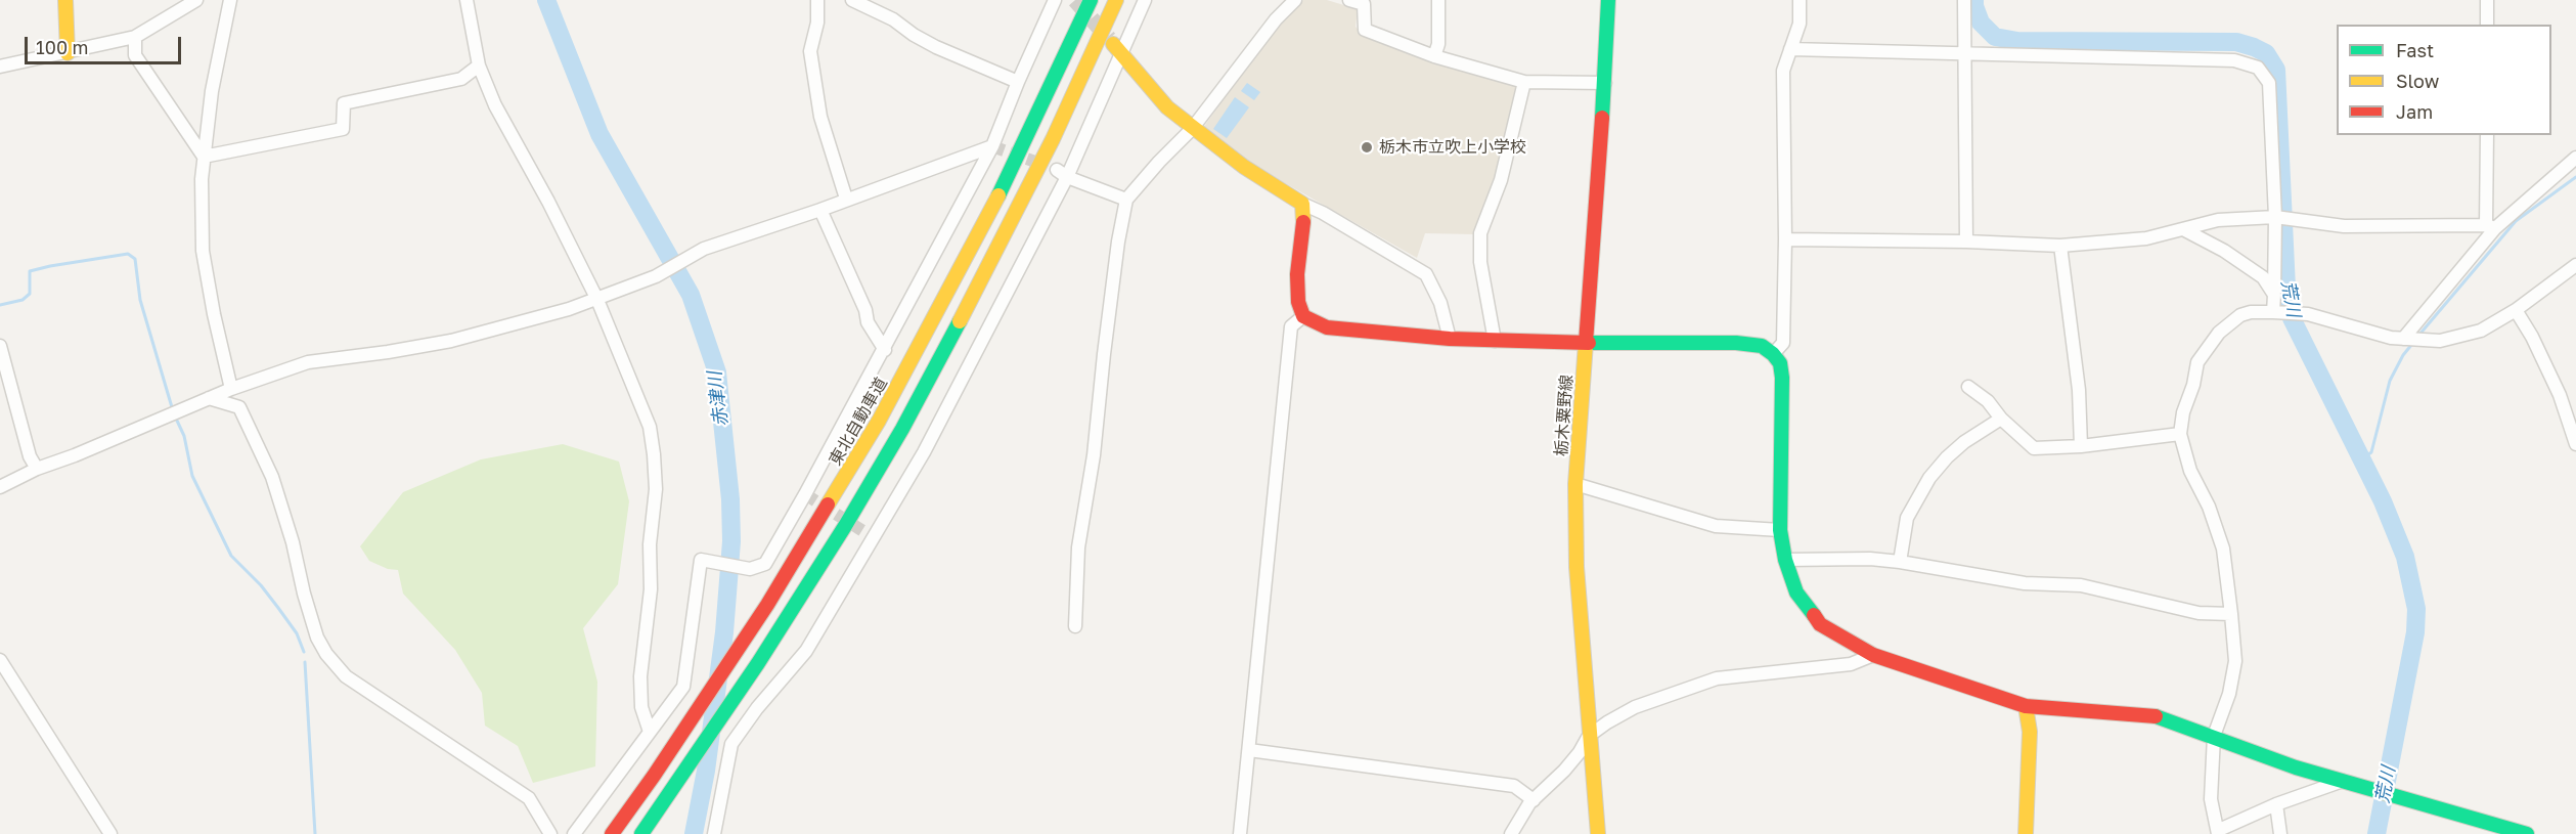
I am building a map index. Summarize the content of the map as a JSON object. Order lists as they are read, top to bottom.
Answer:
{
  "streets": {
    "main road": ["栃木粟野線", "東北自動車道"]
  },
  "water": ["荒川", "赤津川"],
  "places": ["栃木市立吹上小学校"],
  "legend": ["Fast", "Slow", "Jam"],
  "scale_bar": "100 m"
}
